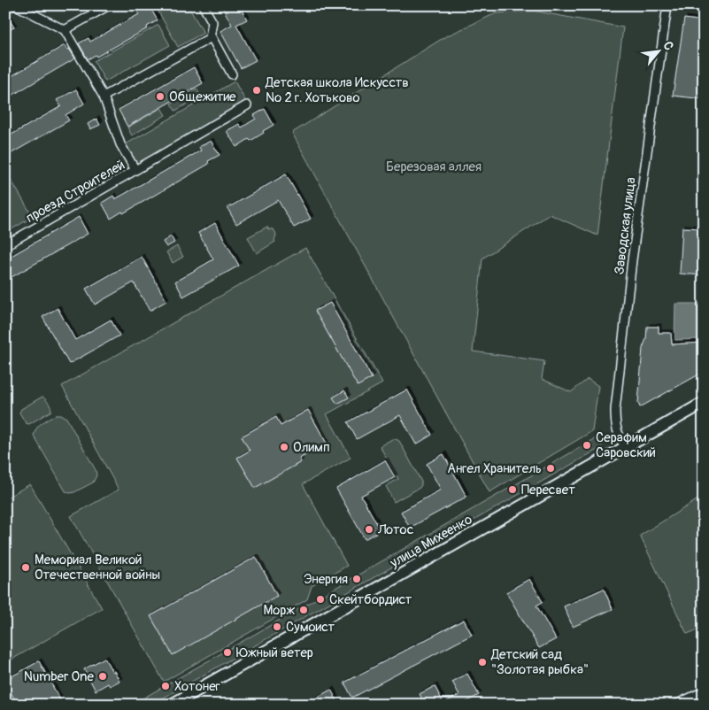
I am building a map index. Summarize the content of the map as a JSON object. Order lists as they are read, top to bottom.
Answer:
{
  "streets": {
    "street": ["проезд Строителей", "Заводская улица", "улица Михеенко"]
  },
  "crossings": [
    ["Заводская улица", "улица Михеенко"]
  ],
  "parks": ["Березовая аллея"],
  "places": [
    "Детская школа Искусств № 2 г. Хотьково",
    "Общежитие",
    "Серафим Саровский",
    "Олимп",
    "Ангел Хранитель",
    "Пересвет",
    "Лотос",
    "Мемориал Великой Отечественной войны",
    "Энергия",
    "Скейтбордист",
    "Морж",
    "Сумоист",
    "Южный ветер",
    "Детский сад \"Золотая рыбка\"",
    "Number One",
    "Хотонег"
  ],
  "north": "top right"
}
